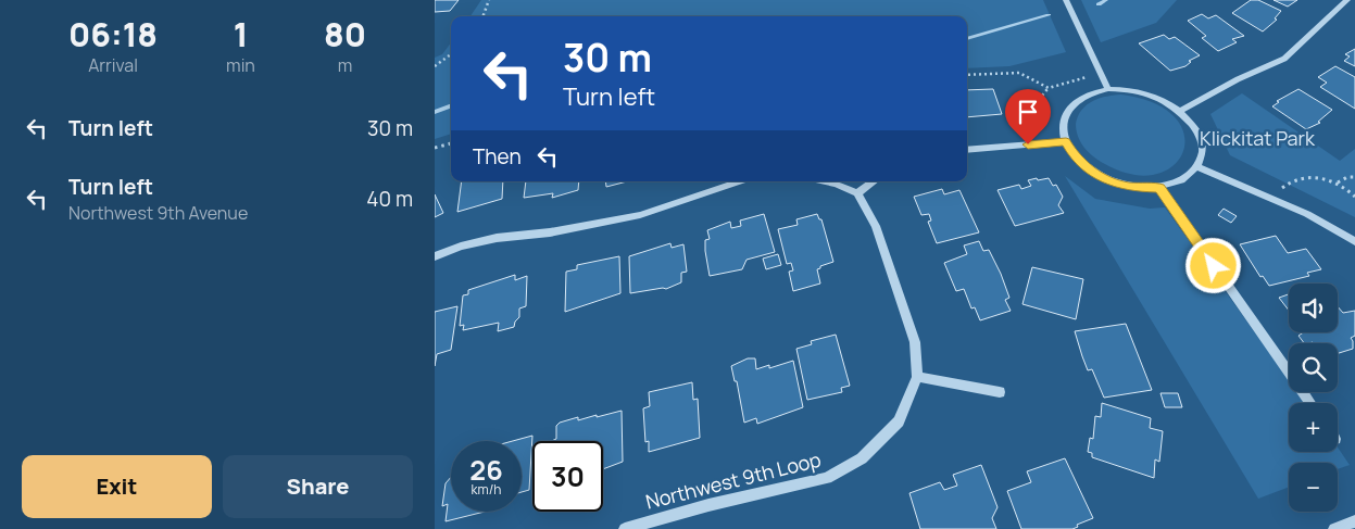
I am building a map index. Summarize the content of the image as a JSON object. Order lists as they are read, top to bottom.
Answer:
{
  "streets": {
    "street": ["Northwest 9th Loop"]
  },
  "parks": ["Klickitat Park"],
  "page": {
    "eta": [
      "06:18",
      "Arrival",
      "1",
      "min",
      "80",
      "m"
    ],
    "turn": ["30 m", "Turn left"],
    "list": [
      {
        "name": "Turn left",
        "value": "30 m"
      },
      {
        "name": "Turn left",
        "note": "Northwest 9th Avenue",
        "value": "40 m"
      }
    ],
    "then": "Then",
    "map_buttons": ["+", "−"],
    "speed": "26 km/h",
    "limit": "30",
    "buttons": ["Exit", "Share"]
  }
}
